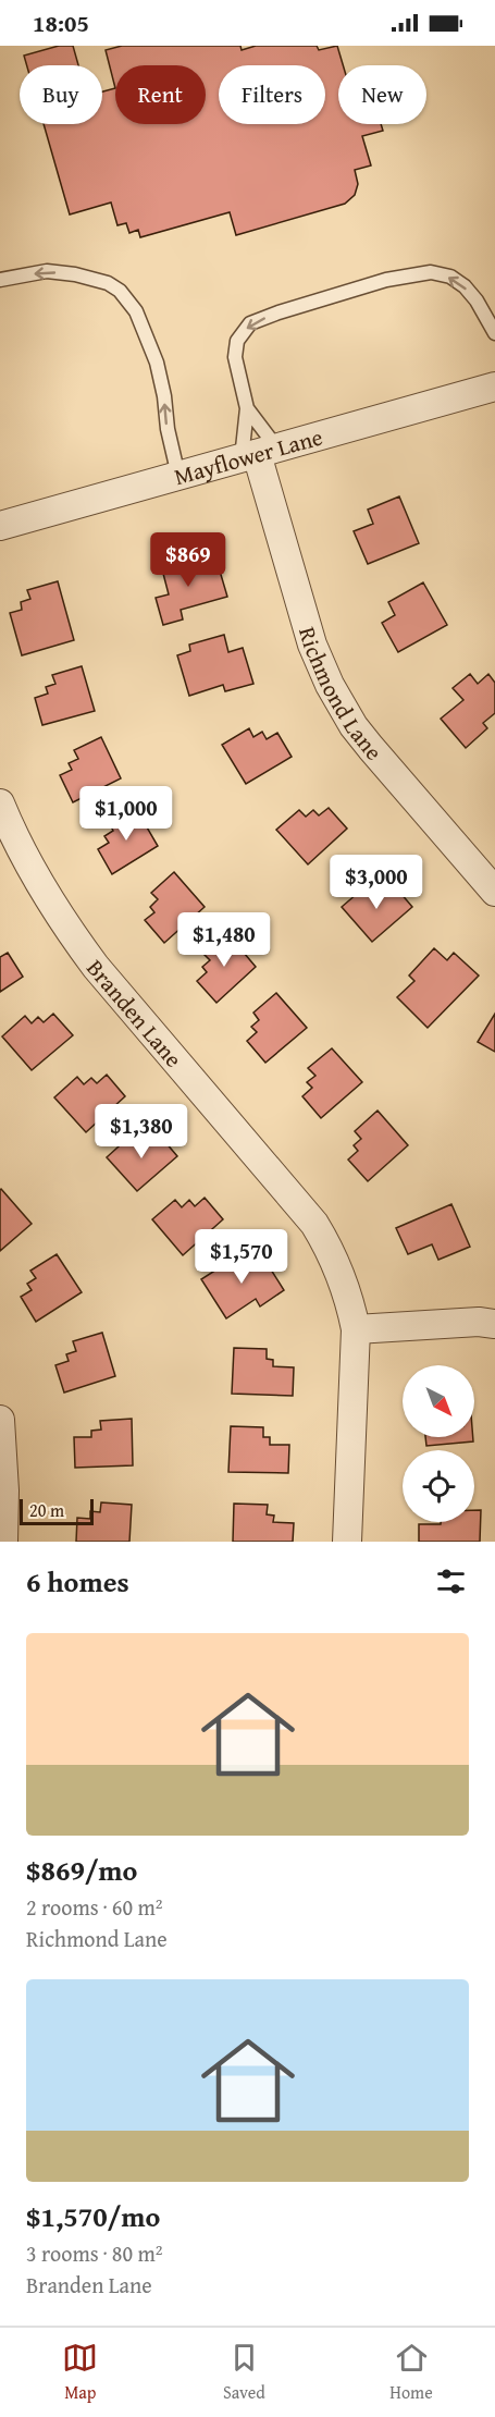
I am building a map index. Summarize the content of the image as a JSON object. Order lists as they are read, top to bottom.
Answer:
{
  "streets": {
    "street": ["Mayflower Lane", "Richmond Lane", "Branden Lane"]
  },
  "crossings": [
    ["Mayflower Lane", "Richmond Lane"]
  ],
  "scale_bar": "20 m",
  "north": "bottom right",
  "page": {
    "status": "18:05",
    "chip": [
      "Buy",
      "Rent",
      "Filters",
      "New"
    ],
    "price": [
      "$869",
      "$1,000",
      "$3,000",
      "$1,480",
      "$1,380",
      "$1,570"
    ],
    "scale": "20 m",
    "heading": "6 homes",
    "list": [
      {
        "name": "$869/mo",
        "note": "2 rooms · 60 m² · Richmond Lane"
      },
      {
        "name": "$1,570/mo",
        "note": "3 rooms · 80 m² · Branden Lane"
      }
    ],
    "tabs": ["Map", "Saved", "Home"]
  }
}
